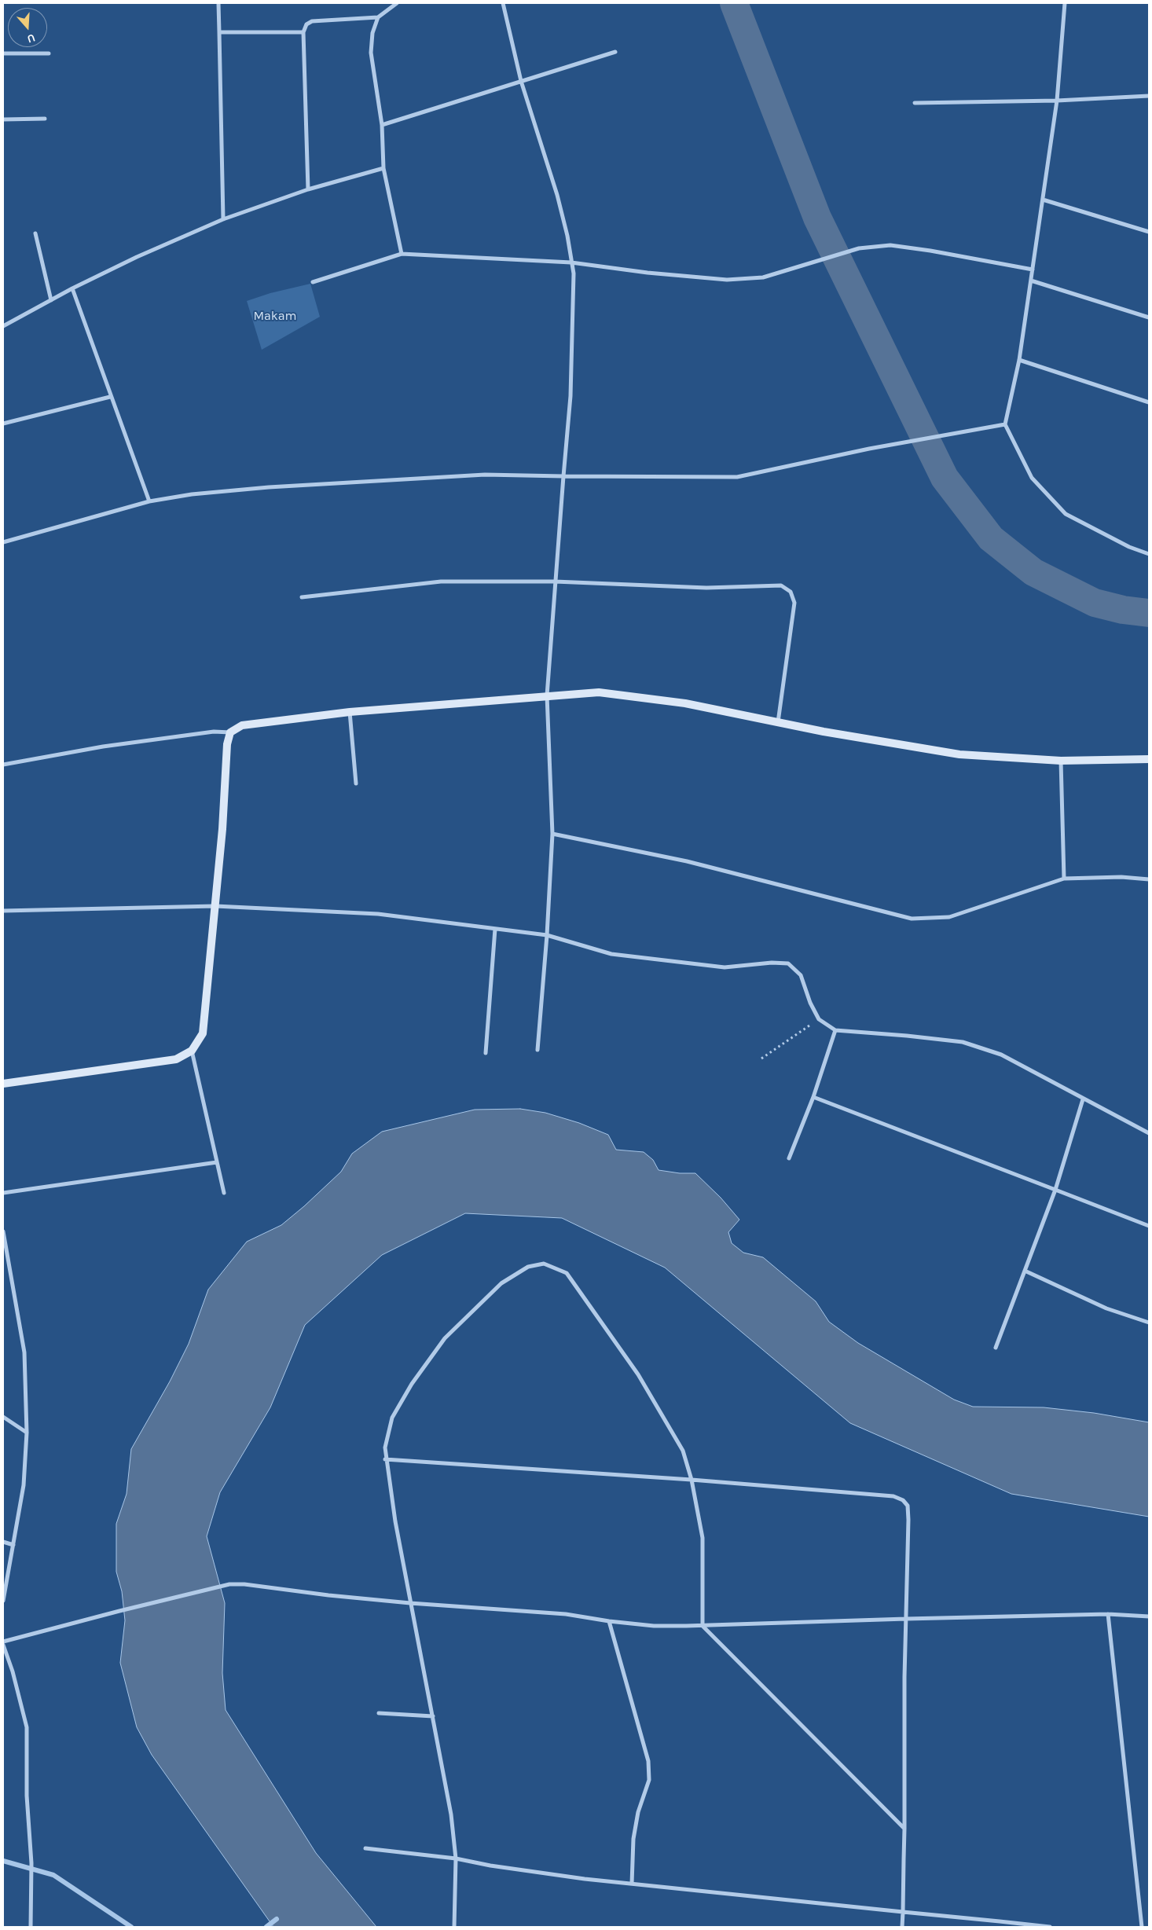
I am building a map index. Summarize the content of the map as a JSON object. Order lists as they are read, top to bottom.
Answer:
{
  "parks": ["Makam"],
  "north": "bottom"
}
